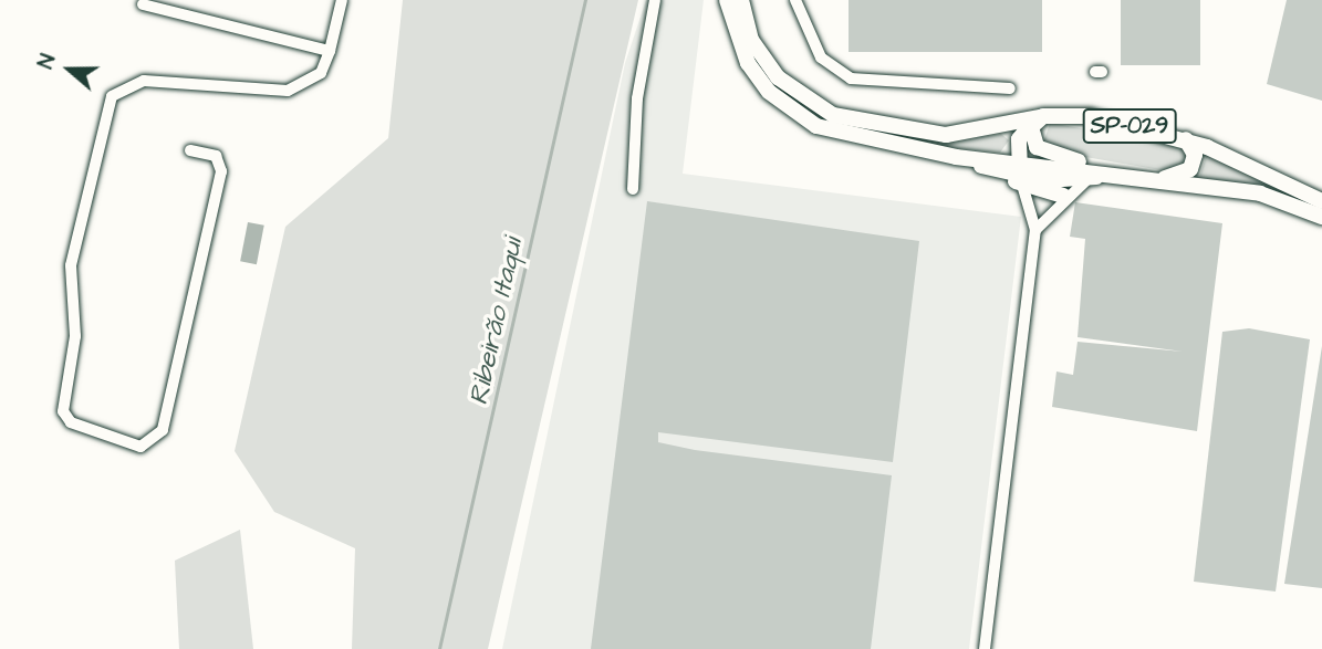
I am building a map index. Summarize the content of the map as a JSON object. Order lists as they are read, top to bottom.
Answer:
{
  "streets": {
    "highway": ["SP-029"]
  },
  "water": ["Ribeirão Itaqui"],
  "north": "left"
}
